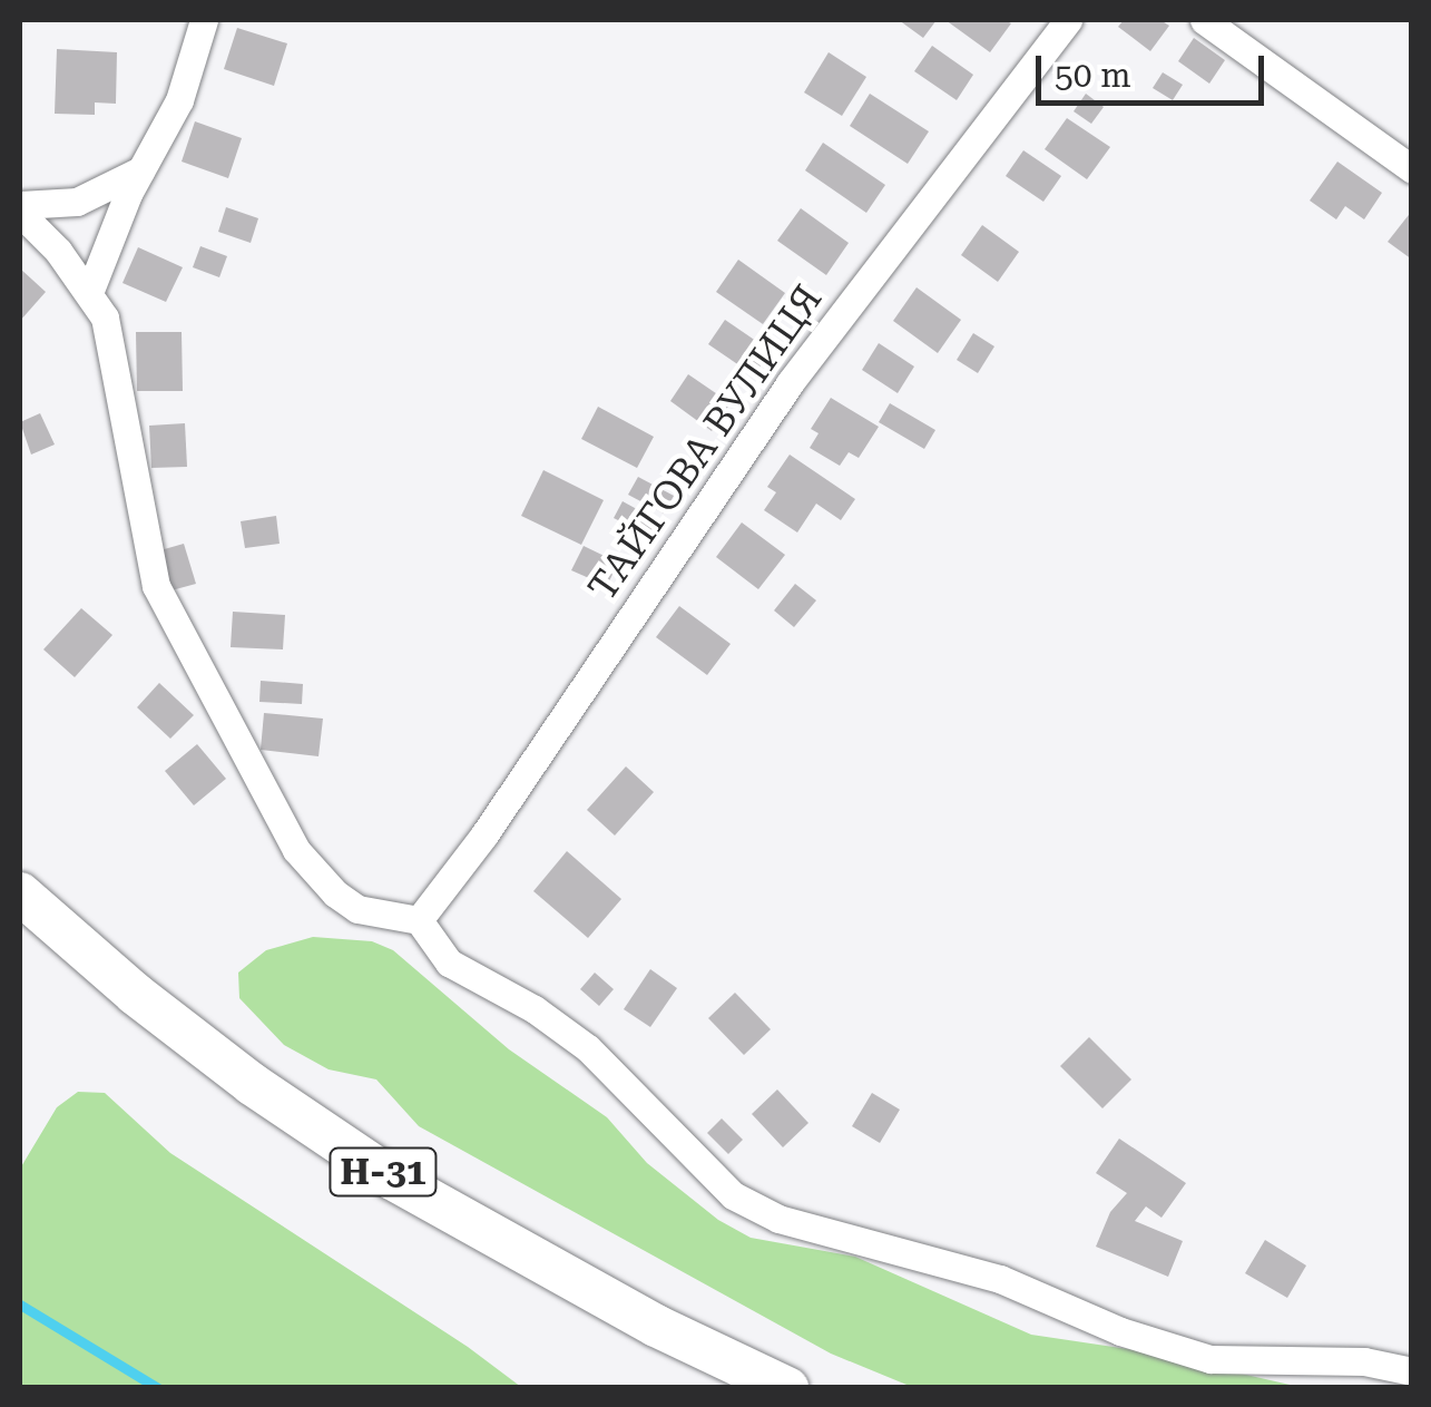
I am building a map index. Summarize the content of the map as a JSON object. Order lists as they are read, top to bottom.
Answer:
{
  "streets": {
    "main road": ["Н-31"],
    "street": ["ТАЙГОВА ВУЛИЦЯ"]
  },
  "scale_bar": "50 m"
}
